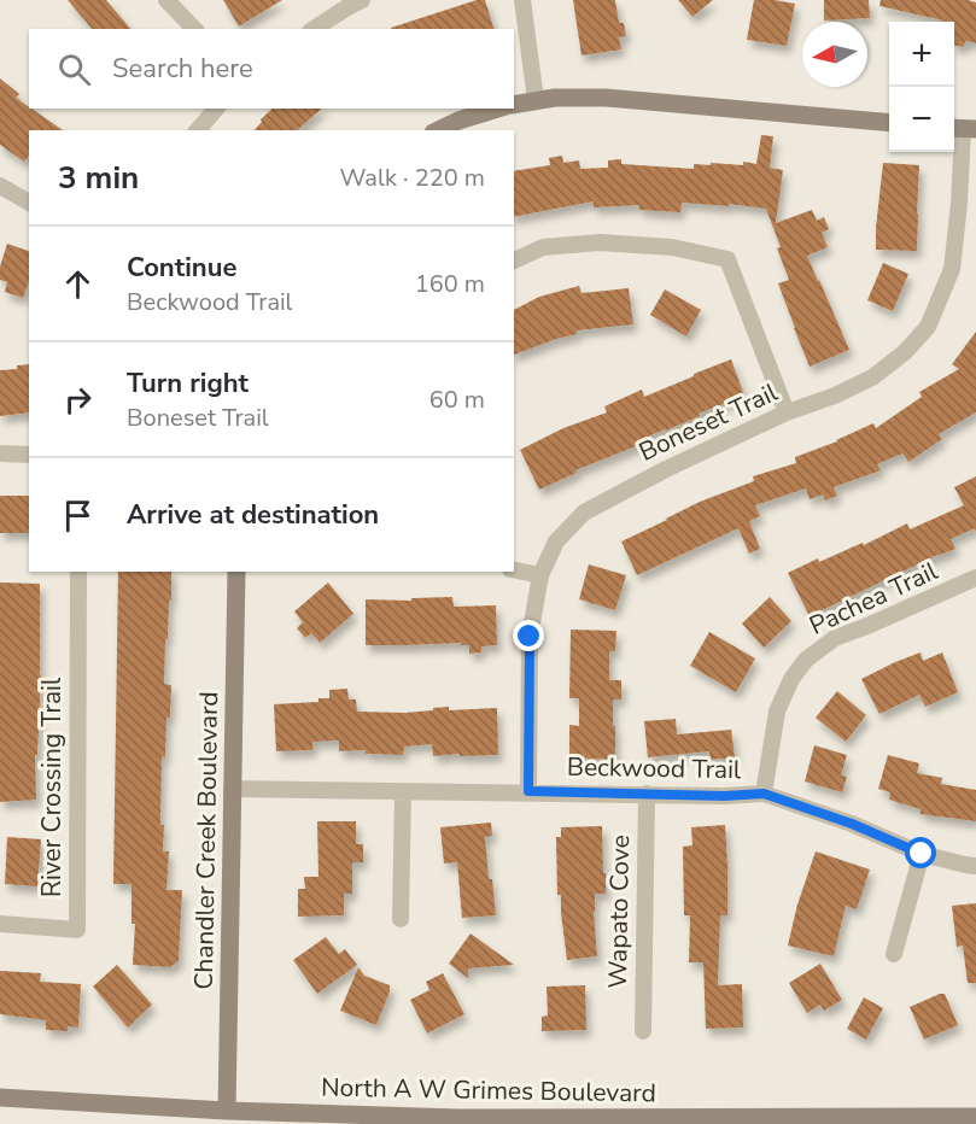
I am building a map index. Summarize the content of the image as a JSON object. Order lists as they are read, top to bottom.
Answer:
{
  "streets": {
    "street": [
      "Boneset Trail",
      "Pachea Trail",
      "Beckwood Trail",
      "River Crossing Trail",
      "Chandler Creek Boulevard",
      "Wapato Cove",
      "North A W Grimes Boulevard"
    ]
  },
  "crossings": [
    ["Boneset Trail", "Beckwood Trail"],
    ["Pachea Trail", "Beckwood Trail"],
    ["Beckwood Trail", "Chandler Creek Boulevard"],
    ["Beckwood Trail", "Wapato Cove"],
    ["Chandler Creek Boulevard", "North A W Grimes Boulevard"]
  ],
  "north": "left",
  "page": {
    "map_buttons": ["+", "−"],
    "search": "Search here",
    "heading": ["3 min", "Walk · 220 m"],
    "list": [
      ["Continue", "Beckwood Trail", "160 m"],
      ["Turn right", "Boneset Trail", "60 m"],
      "Arrive at destination"
    ]
  }
}
